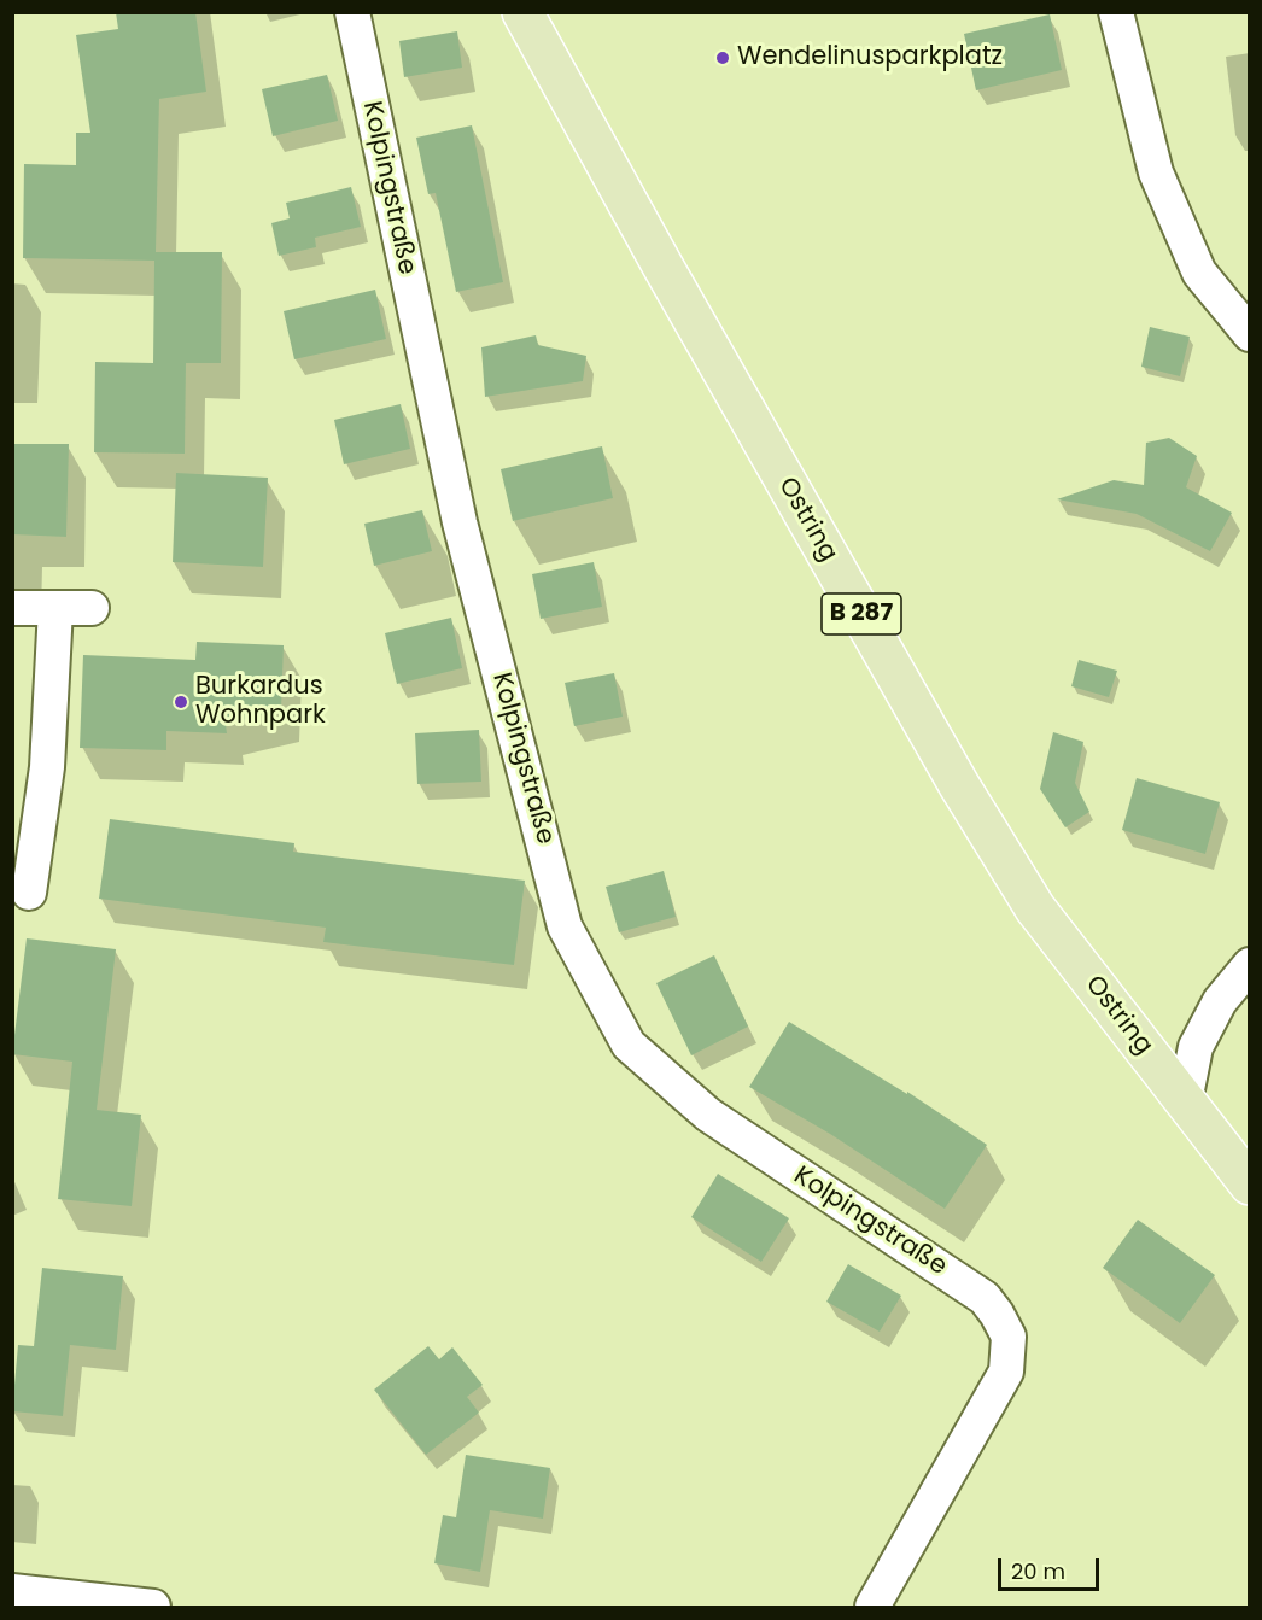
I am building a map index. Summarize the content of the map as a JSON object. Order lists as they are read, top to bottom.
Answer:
{
  "streets": {
    "main road": ["Ostring", "B 287"],
    "street": ["Kolpingstraße"]
  },
  "places": ["Wendelinusparkplatz", "Burkardus Wohnpark"],
  "scale_bar": "20 m"
}
